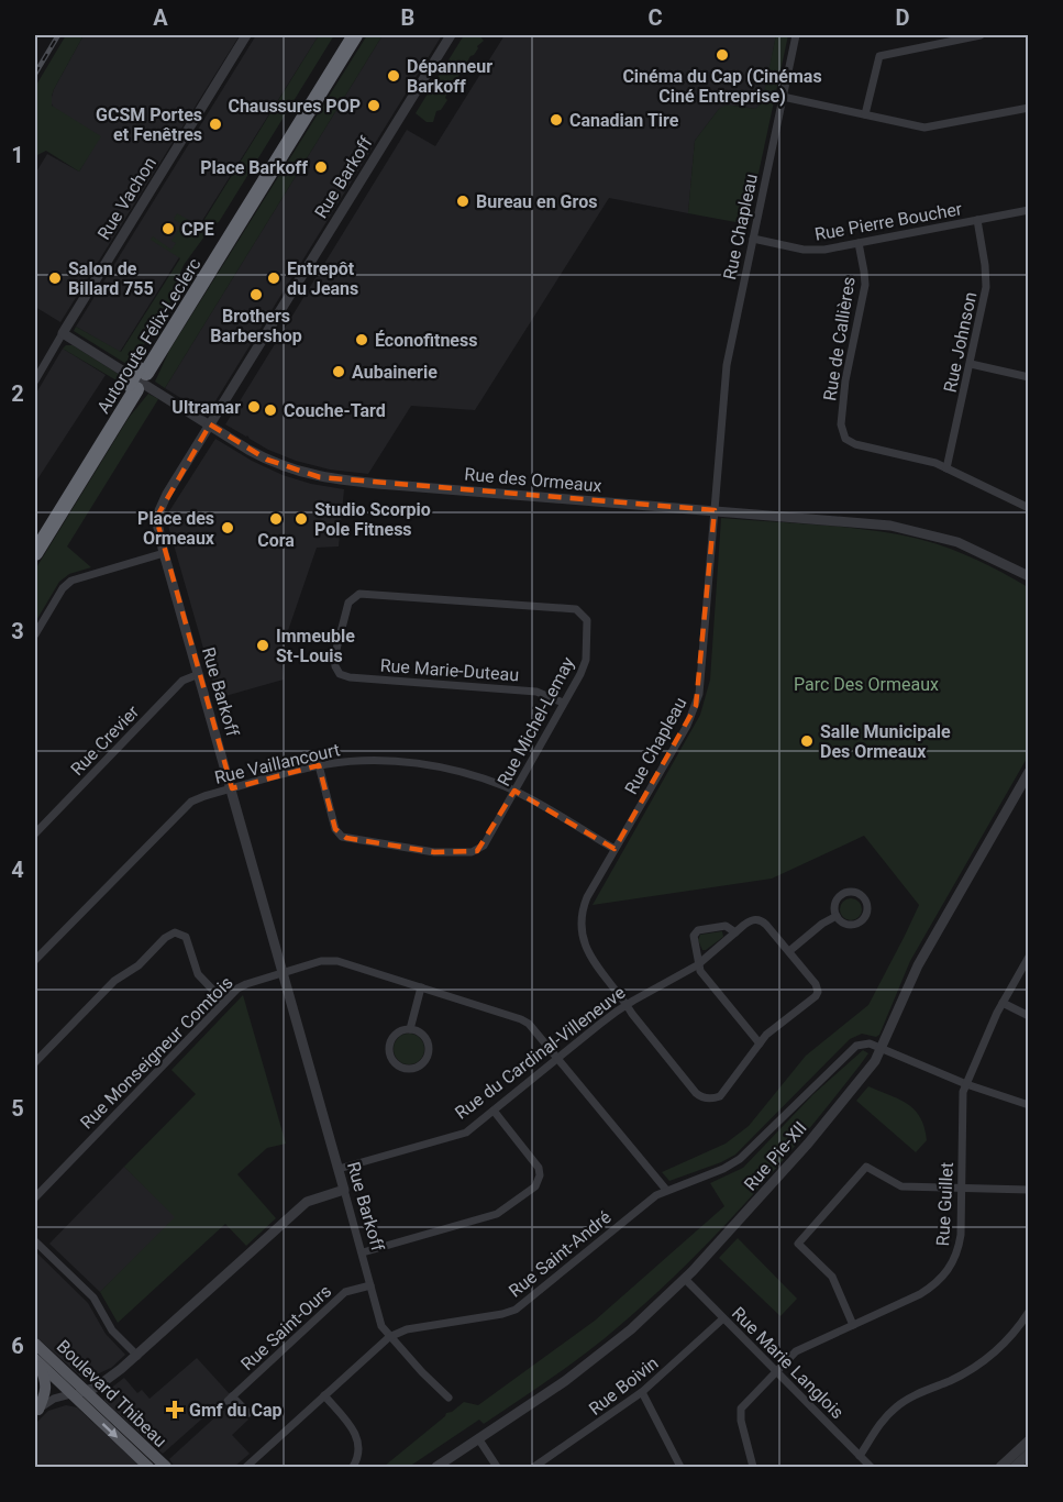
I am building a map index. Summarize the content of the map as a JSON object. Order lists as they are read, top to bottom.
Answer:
{
  "streets": {
    "highway": ["Autoroute Félix-Leclerc"],
    "main road": ["Boulevard Thibeau"],
    "street": [
      "Rue Barkoff",
      "Rue Vachon",
      "Rue Pierre Boucher",
      "Rue Chapleau",
      "Rue de Callières",
      "Rue Johnson",
      "Rue des Ormeaux",
      "Rue Marie-Duteau",
      "Rue Michel-Lemay",
      "Rue Crevier",
      "Rue Vaillancourt",
      "Rue Monseigneur Comtois",
      "Rue du Cardinal-Villeneuve",
      "Rue Pie-XII",
      "Rue Guillet",
      "Rue Saint-André",
      "Rue Saint-Ours",
      "Rue Marie Langlois",
      "Rue Boivin"
    ]
  },
  "crossings": [
    ["Rue Barkoff", "Rue des Ormeaux"],
    ["Rue Barkoff", "Rue Crevier"],
    ["Rue Barkoff", "Rue Vaillancourt"],
    ["Rue Barkoff", "Rue Monseigneur Comtois"],
    ["Rue Barkoff", "Rue du Cardinal-Villeneuve"],
    ["Rue Barkoff", "Rue Saint-André"],
    ["Rue Barkoff", "Rue Saint-Ours"],
    ["Rue Vachon", "Rue des Ormeaux"],
    ["Rue Pierre Boucher", "Rue Chapleau"],
    ["Rue Pierre Boucher", "Rue de Callières"],
    ["Rue Pierre Boucher", "Rue Johnson"],
    ["Rue Chapleau", "Rue des Ormeaux"],
    ["Rue Chapleau", "Rue Vaillancourt"],
    ["Rue Chapleau", "Rue du Cardinal-Villeneuve"],
    ["Rue de Callières", "Rue Johnson"],
    ["Rue Marie-Duteau", "Rue Michel-Lemay"],
    ["Rue Michel-Lemay", "Rue Vaillancourt"],
    ["Rue Monseigneur Comtois", "Rue du Cardinal-Villeneuve"],
    ["Rue Monseigneur Comtois", "Rue Saint-André"],
    ["Rue Pie-XII", "Rue Saint-André"],
    ["Rue Pie-XII", "Rue Marie Langlois"],
    ["Rue Guillet", "Rue Marie Langlois"],
    ["Rue Marie Langlois", "Rue Boivin"]
  ],
  "parks": ["Parc Des Ormeaux"],
  "places": {
    "other": [
      "Cinéma du Cap (Cinémas Ciné Entreprise)",
      "Dépanneur Barkoff",
      "Chaussures POP",
      "Canadian Tire",
      "GCSM Portes et Fenêtres",
      "Place Barkoff",
      "Bureau en Gros",
      "CPE",
      "Salon de Billard 755",
      "Entrepôt du Jeans",
      "Brothers Barbershop",
      "Éconofitness",
      "Aubainerie",
      "Ultramar",
      "Couche-Tard",
      "Cora",
      "Studio Scorpio Pole Fitness",
      "Place des Ormeaux",
      "Immeuble St-Louis",
      "Salle Municipale Des Ormeaux"
    ],
    "health": ["Gmf du Cap"]
  },
  "grid": {
    "columns": [
      "A",
      "B",
      "C",
      "D"
    ],
    "rows": [
      "1",
      "2",
      "3",
      "4",
      "5",
      "6"
    ]
  }
}
